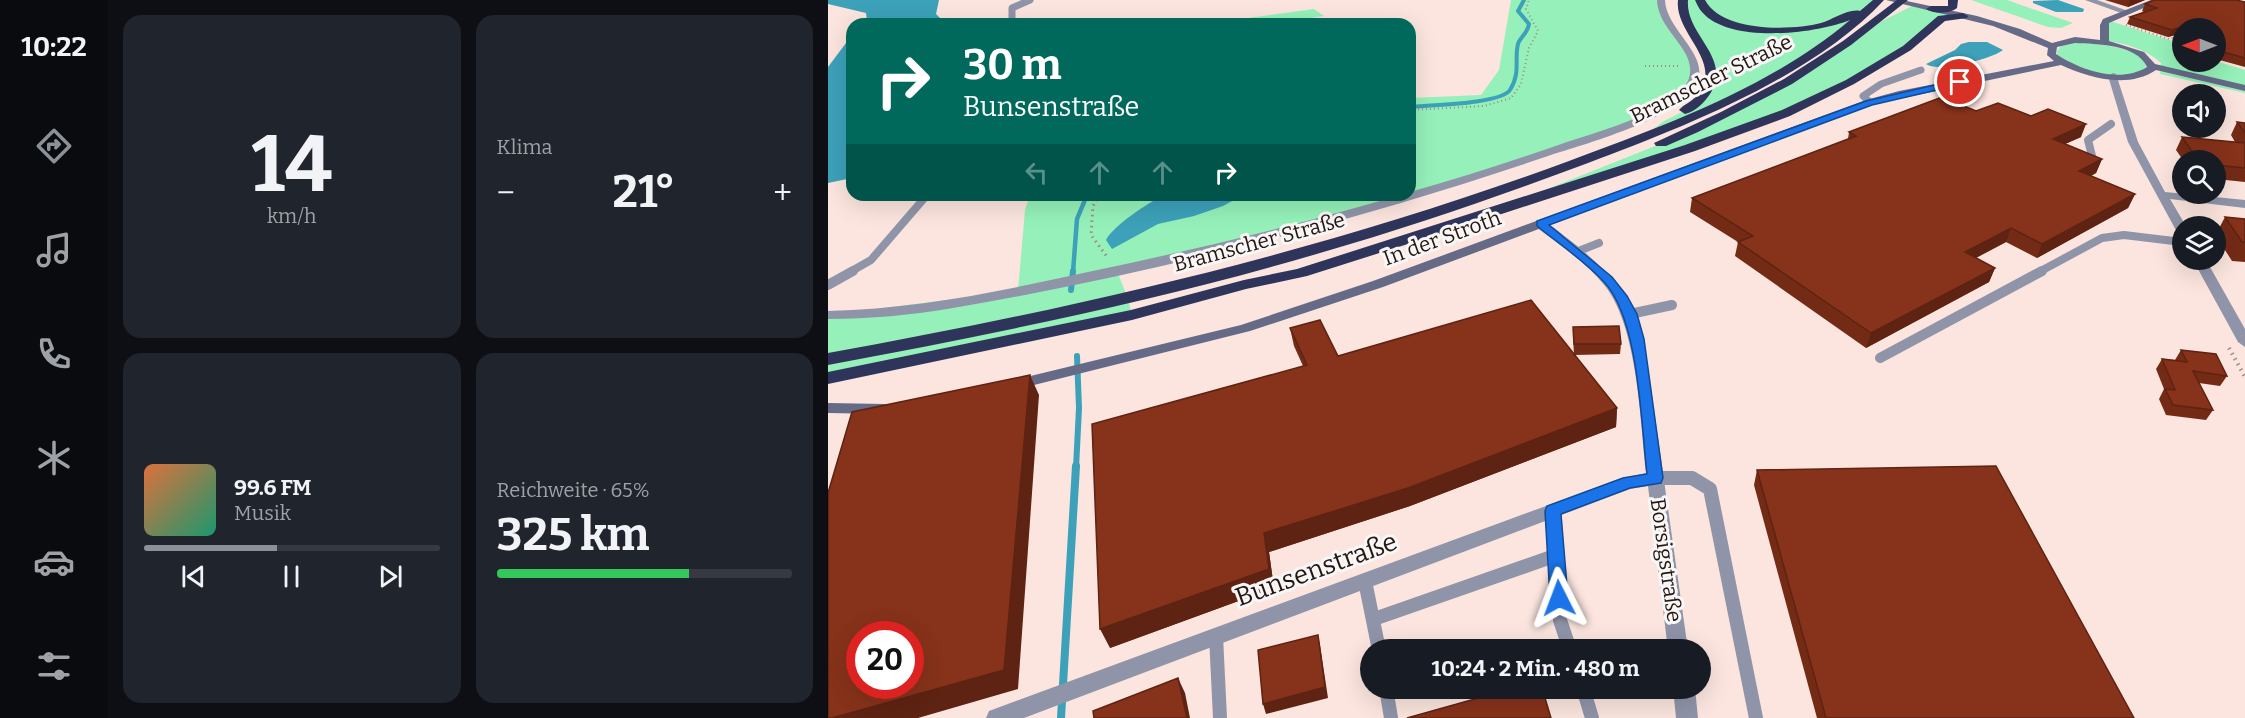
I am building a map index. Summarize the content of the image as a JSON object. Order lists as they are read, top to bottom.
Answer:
{
  "streets": {
    "highway": ["Bramscher Straße"],
    "street": ["In der Stroth", "Borsigstraße", "Bunsenstraße"]
  },
  "crossings": [
    ["In der Stroth", "Borsigstraße"],
    ["Borsigstraße", "Bunsenstraße"]
  ],
  "north": "left",
  "page": {
    "tabs": "10:22",
    "tile": [
      ["14", "km/h"],
      "Klima",
      ["Reichweite · 65%", "325 km"]
    ],
    "turn": ["30 m", "Bunsenstraße"],
    "heat": ["−", "21°", "+"],
    "song": ["99.6 FM", "Musik"],
    "limit": "20",
    "trip": "10:24 · 2 Min. · 480 m"
  }
}
